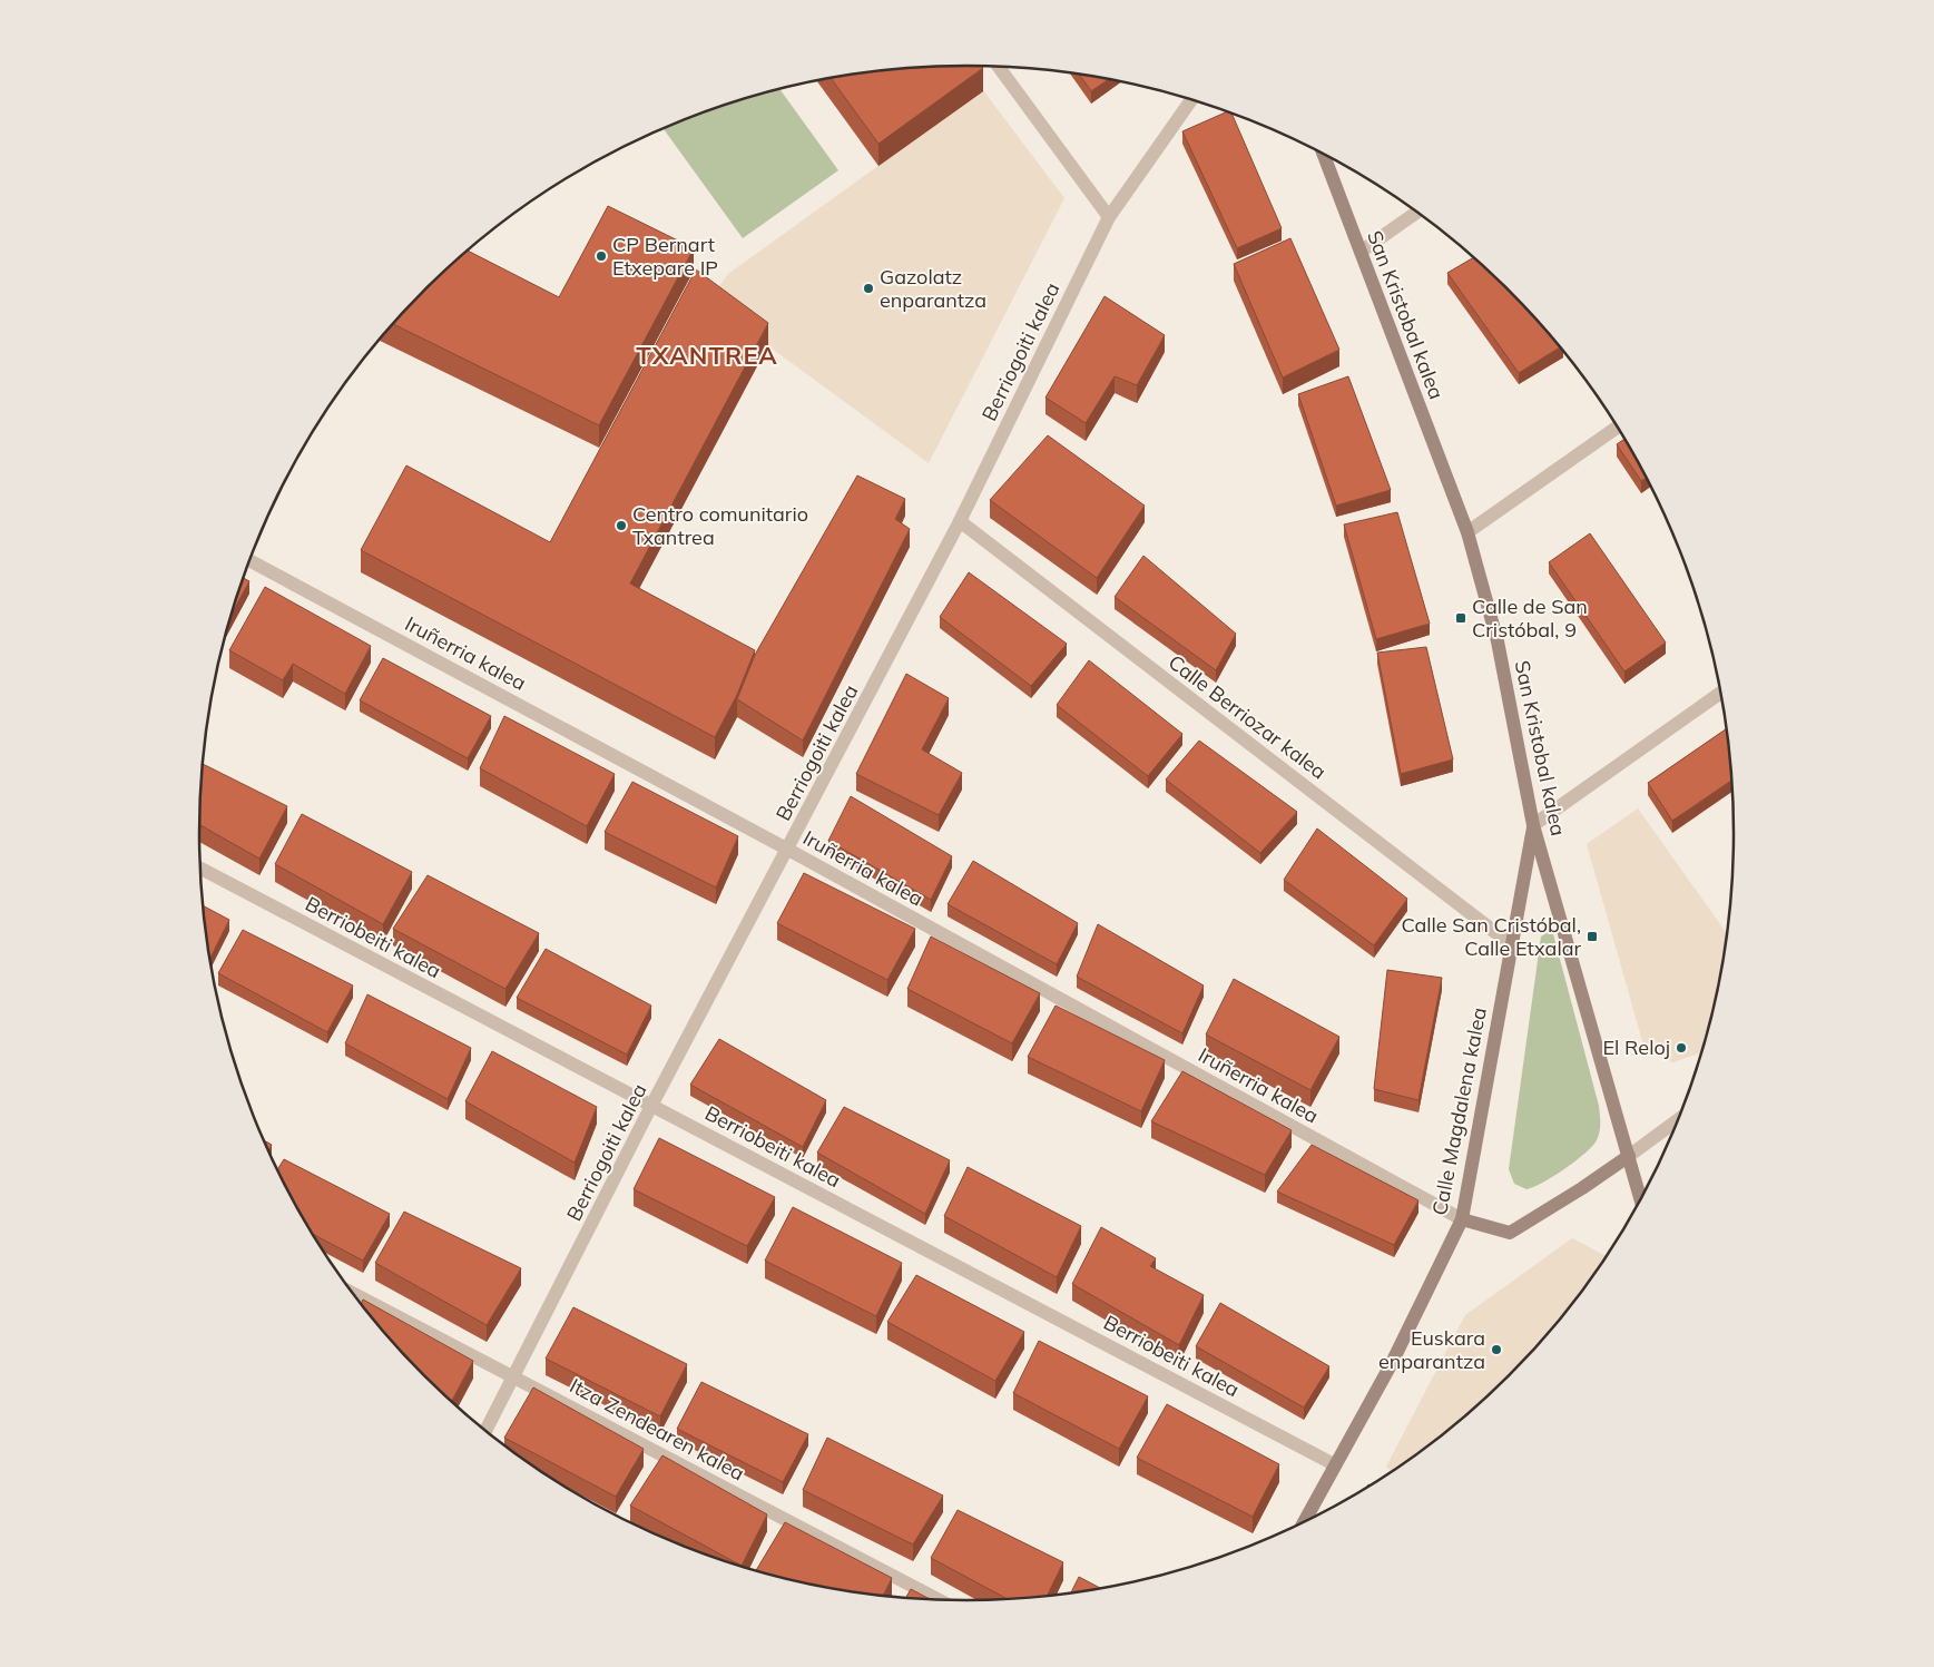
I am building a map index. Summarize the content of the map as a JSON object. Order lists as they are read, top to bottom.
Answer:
{
  "streets": {
    "main road": ["San Kristobal kalea", "Calle Magdalena kalea"],
    "street": [
      "Berriogoiti kalea",
      "Iruñerria kalea",
      "Calle Berriozar kalea",
      "Berriobeiti kalea",
      "Itza Zendearen kalea"
    ]
  },
  "crossings": [
    ["San Kristobal kalea", "Calle Magdalena kalea"],
    ["Berriogoiti kalea", "Iruñerria kalea"],
    ["Berriogoiti kalea", "Calle Berriozar kalea"],
    ["Berriogoiti kalea", "Berriobeiti kalea"],
    ["Berriogoiti kalea", "Itza Zendearen kalea"],
    ["Iruñerria kalea", "Calle Magdalena kalea"],
    ["Calle Berriozar kalea", "Calle Magdalena kalea"],
    ["Berriobeiti kalea", "Calle Magdalena kalea"]
  ],
  "districts": ["TXANTREA"],
  "places": {
    "other": [
      "CP Bernart Etxepare IP",
      "Gazolatz enparantza",
      "Centro comunitario Txantrea",
      "El Reloj",
      "Euskara enparantza"
    ],
    "transit": ["Calle de San Cristóbal, 9", "Calle San Cristóbal, Calle Etxalar"]
  }
}
